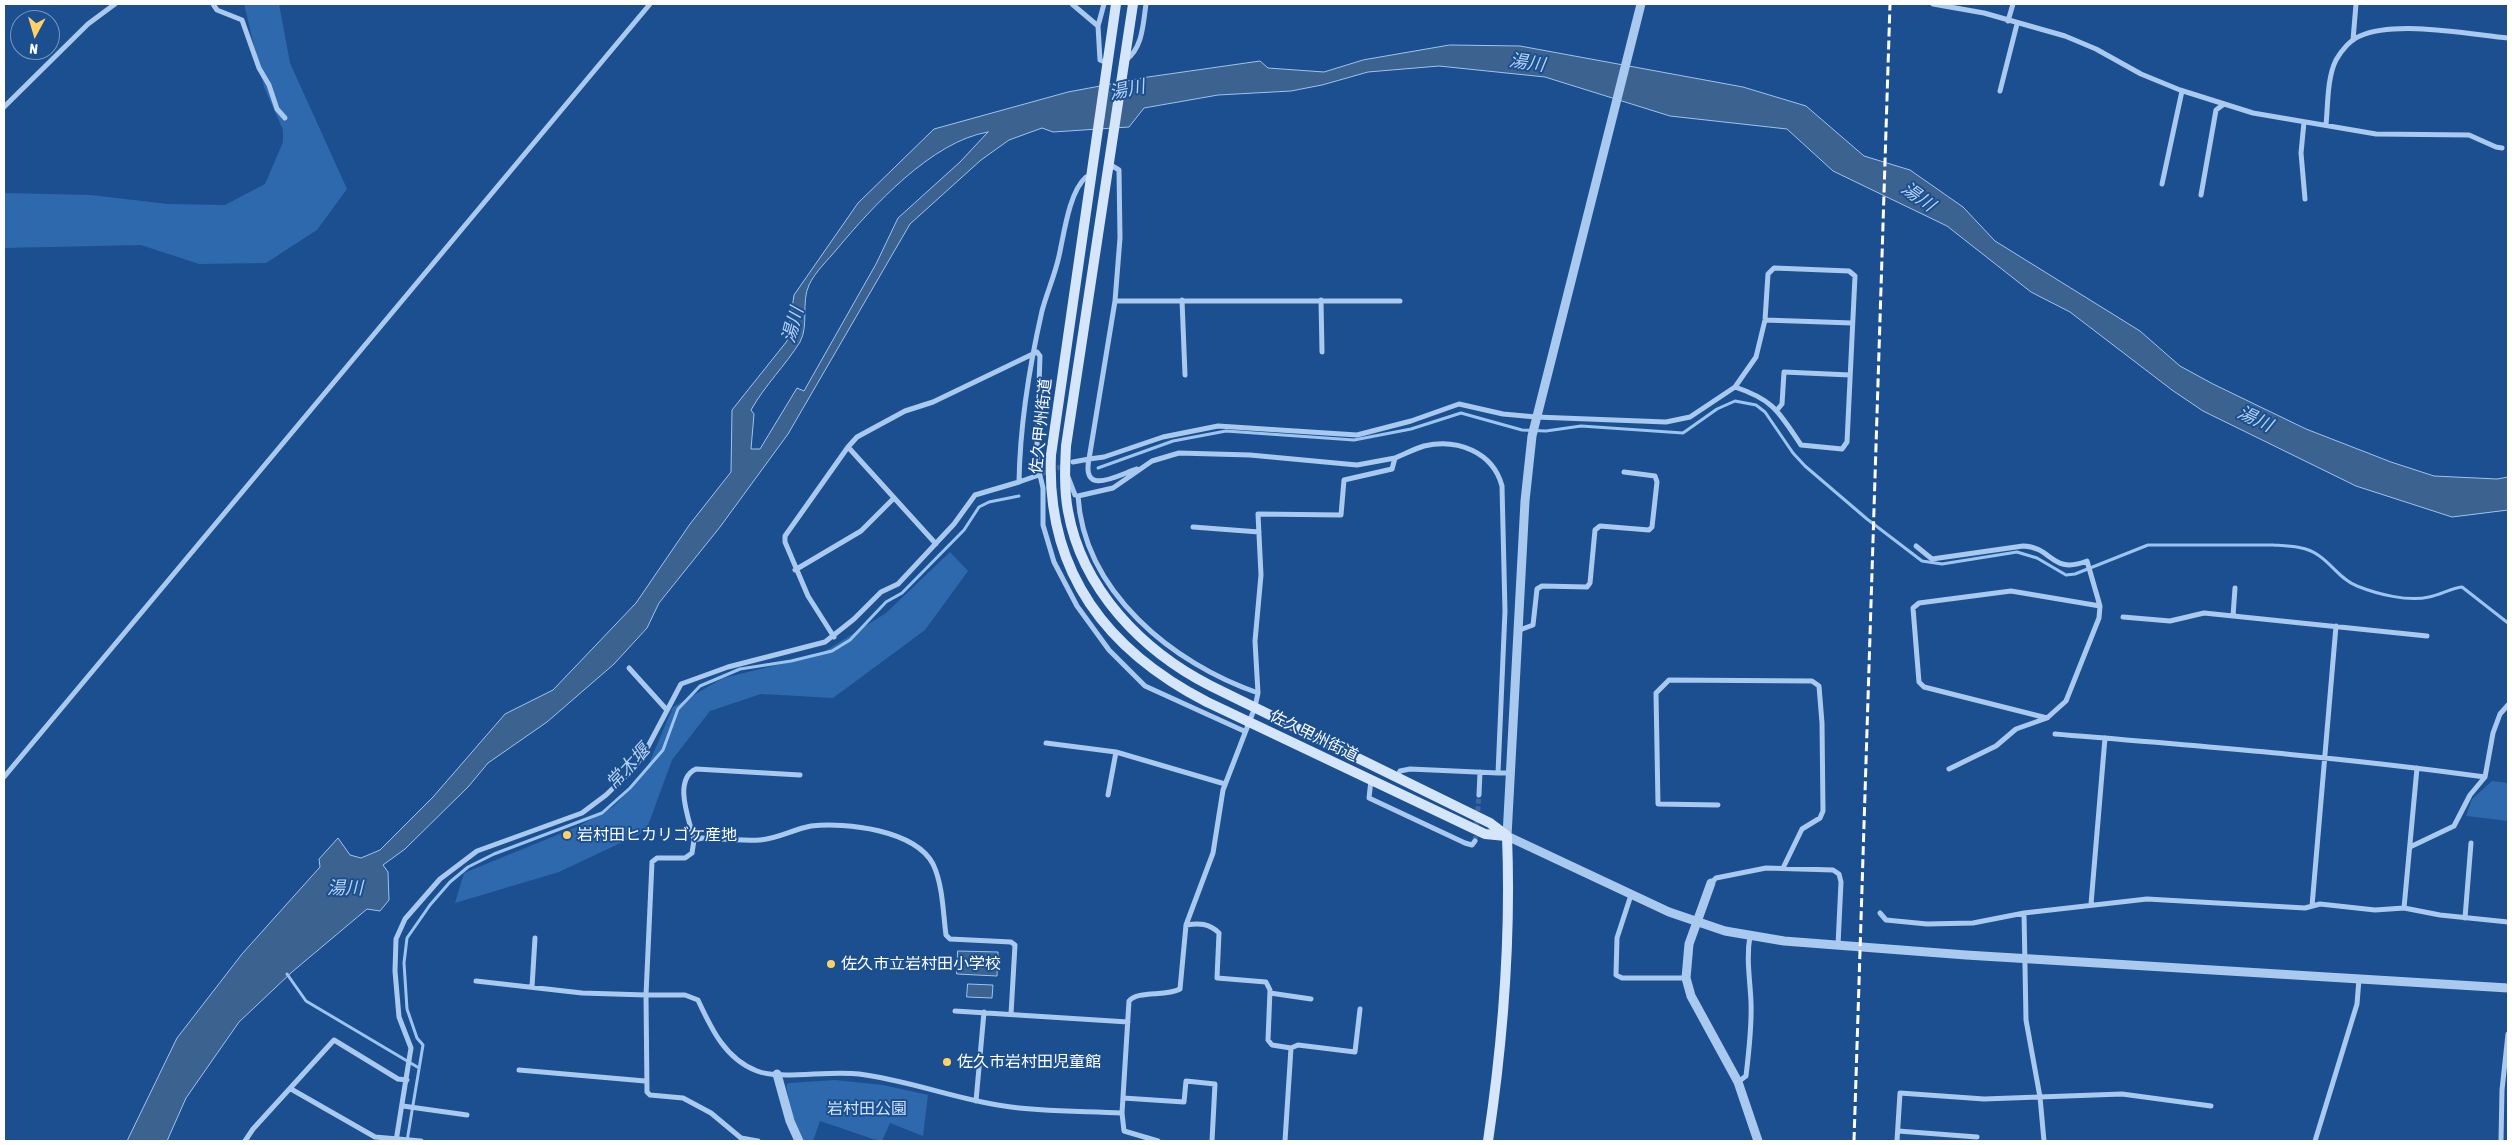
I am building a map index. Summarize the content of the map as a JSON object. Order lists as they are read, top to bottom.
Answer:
{
  "streets": {
    "main road": ["佐久甲州街道"]
  },
  "water": ["湯川", "常木堰"],
  "parks": ["岩村田公園"],
  "places": ["岩村田ヒカリゴケ産地", "佐久市立岩村田小学校", "佐久市岩村田児童館"],
  "north": "bottom"
}
